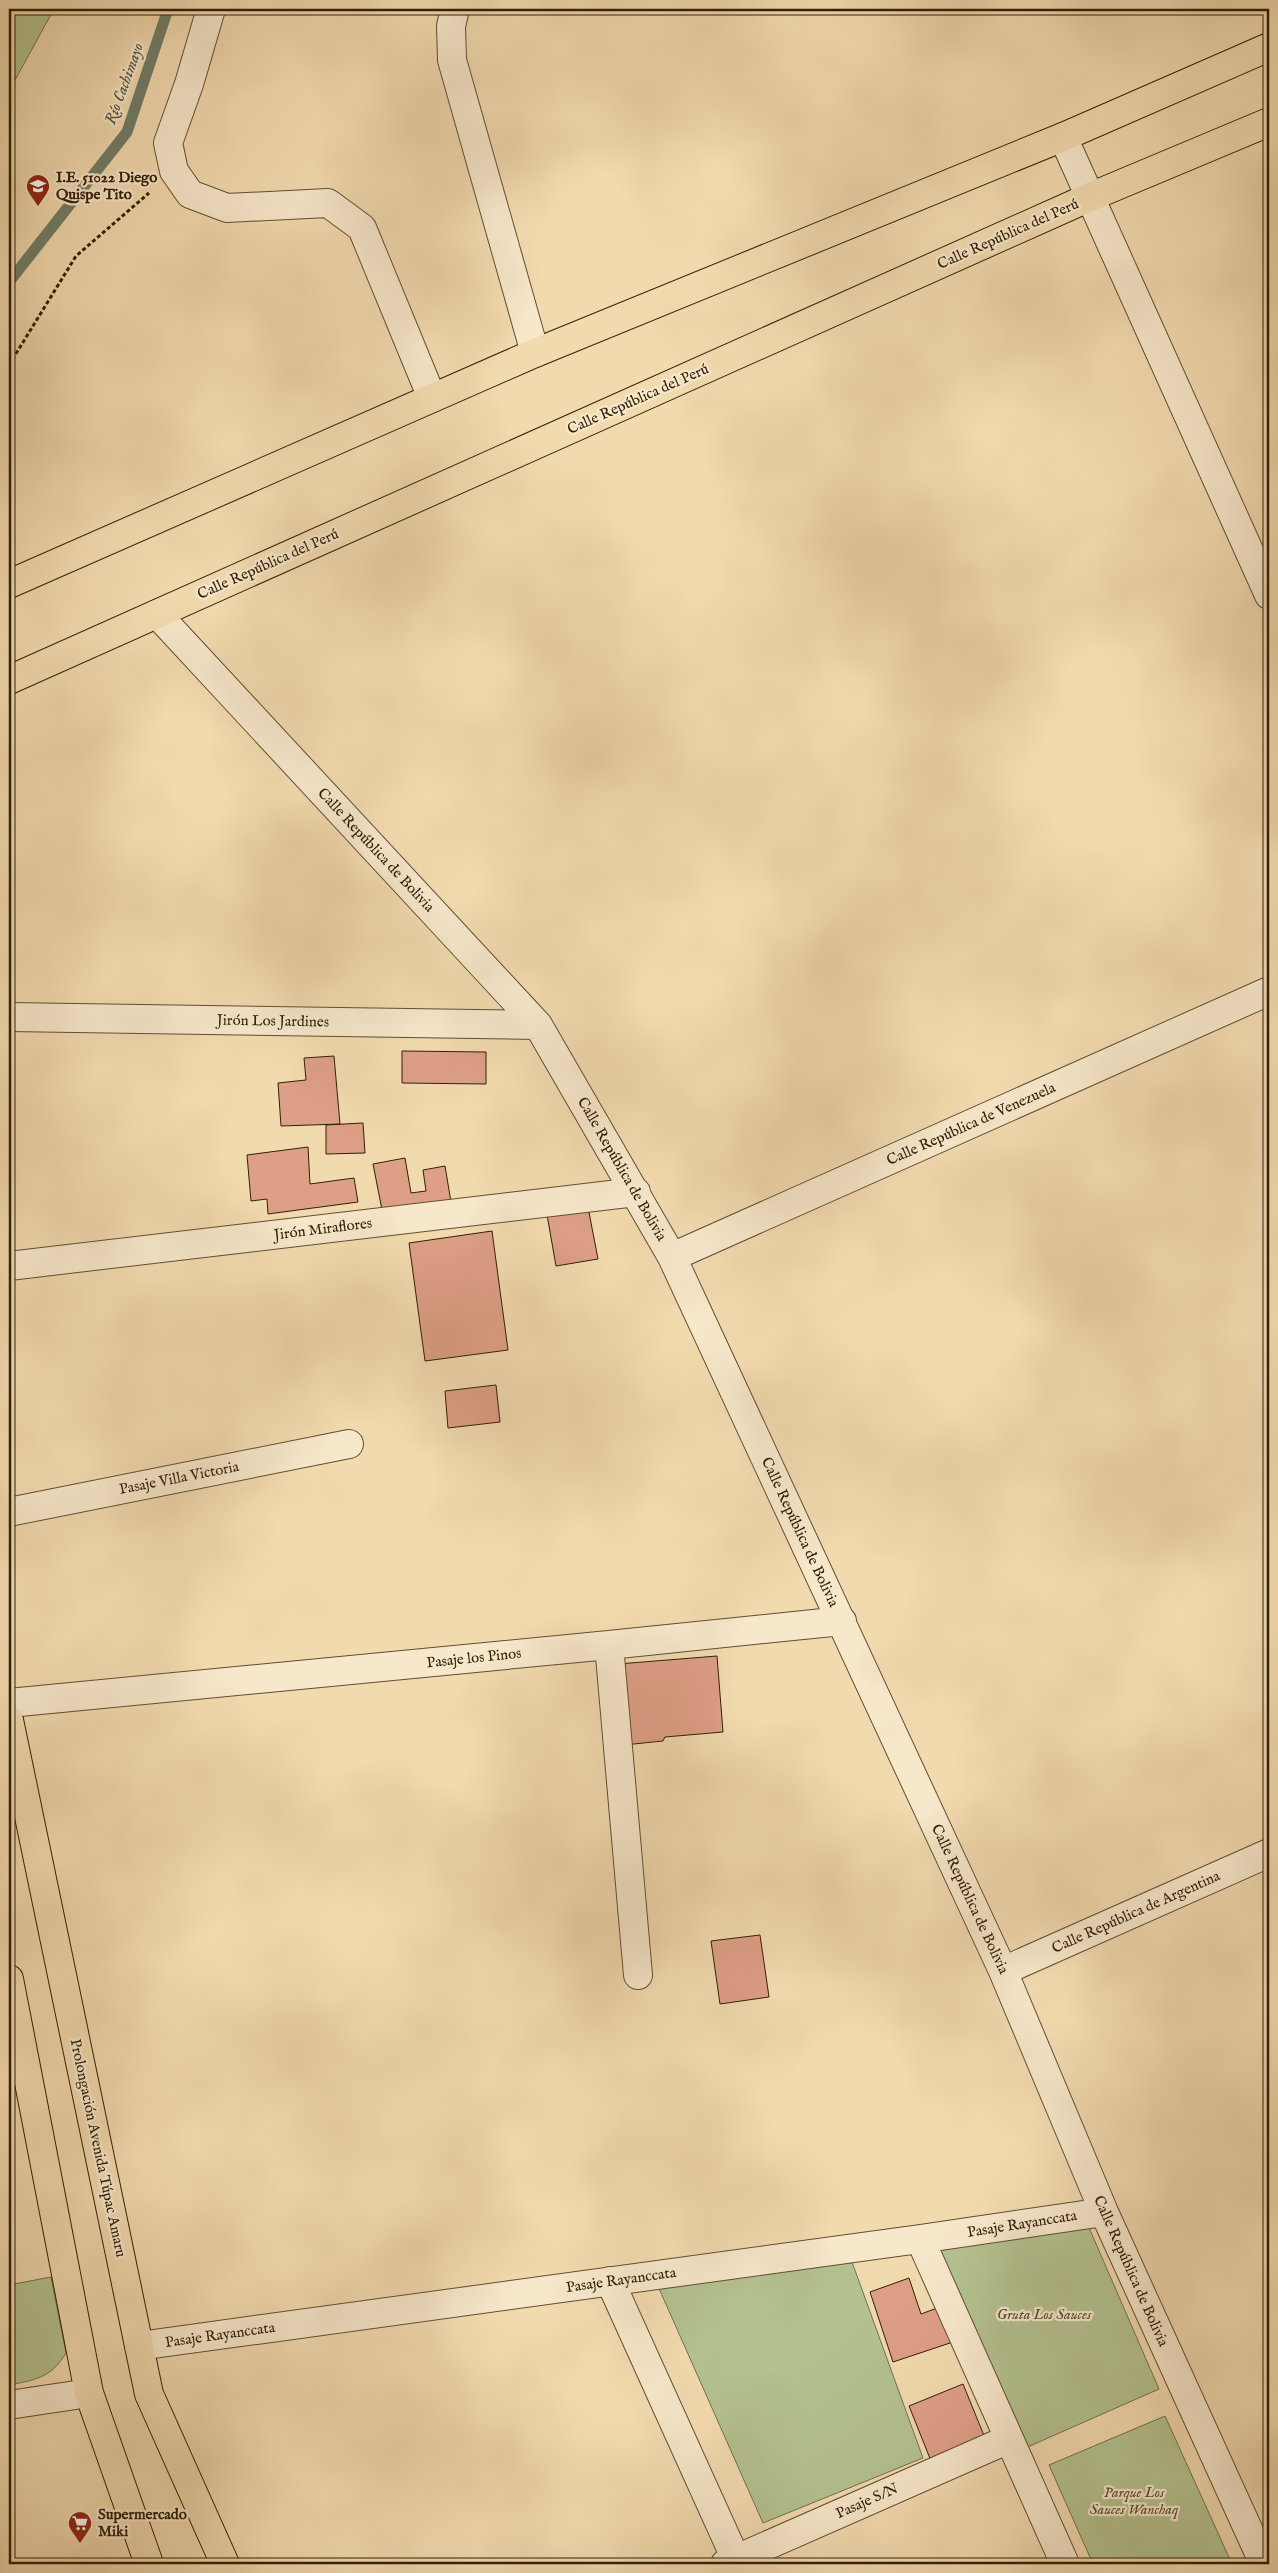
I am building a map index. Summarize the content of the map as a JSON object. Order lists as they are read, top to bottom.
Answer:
{
  "streets": {
    "main road": ["Calle República del Perú", "Prolongación Avenida Túpac Amaru"],
    "street": [
      "Calle República de Bolivia",
      "Jirón Los Jardines",
      "Calle República de Venezuela",
      "Jirón Miraflores",
      "Pasaje Villa Victoria",
      "Pasaje los Pinos",
      "Calle República de Argentina",
      "Pasaje Rayanccata",
      "Pasaje S/N"
    ]
  },
  "crossings": [
    ["Calle República del Perú", "Calle República de Bolivia"],
    ["Calle República de Bolivia", "Jirón Los Jardines"],
    ["Calle República de Bolivia", "Calle República de Venezuela"],
    ["Calle República de Bolivia", "Jirón Miraflores"],
    ["Calle República de Bolivia", "Pasaje los Pinos"],
    ["Calle República de Bolivia", "Calle República de Argentina"],
    ["Calle República de Bolivia", "Pasaje Rayanccata"],
    ["Prolongación Avenida Túpac Amaru", "Pasaje Rayanccata"]
  ],
  "water": ["Río Cachimayo"],
  "parks": ["Gruta Los Sauces", "Parque Los Sauces Wanchaq"],
  "places": {
    "school or university": ["I.E. 51022 Diego Quispe Tito"],
    "supermarket": ["Supermercado Miki"]
  }
}
